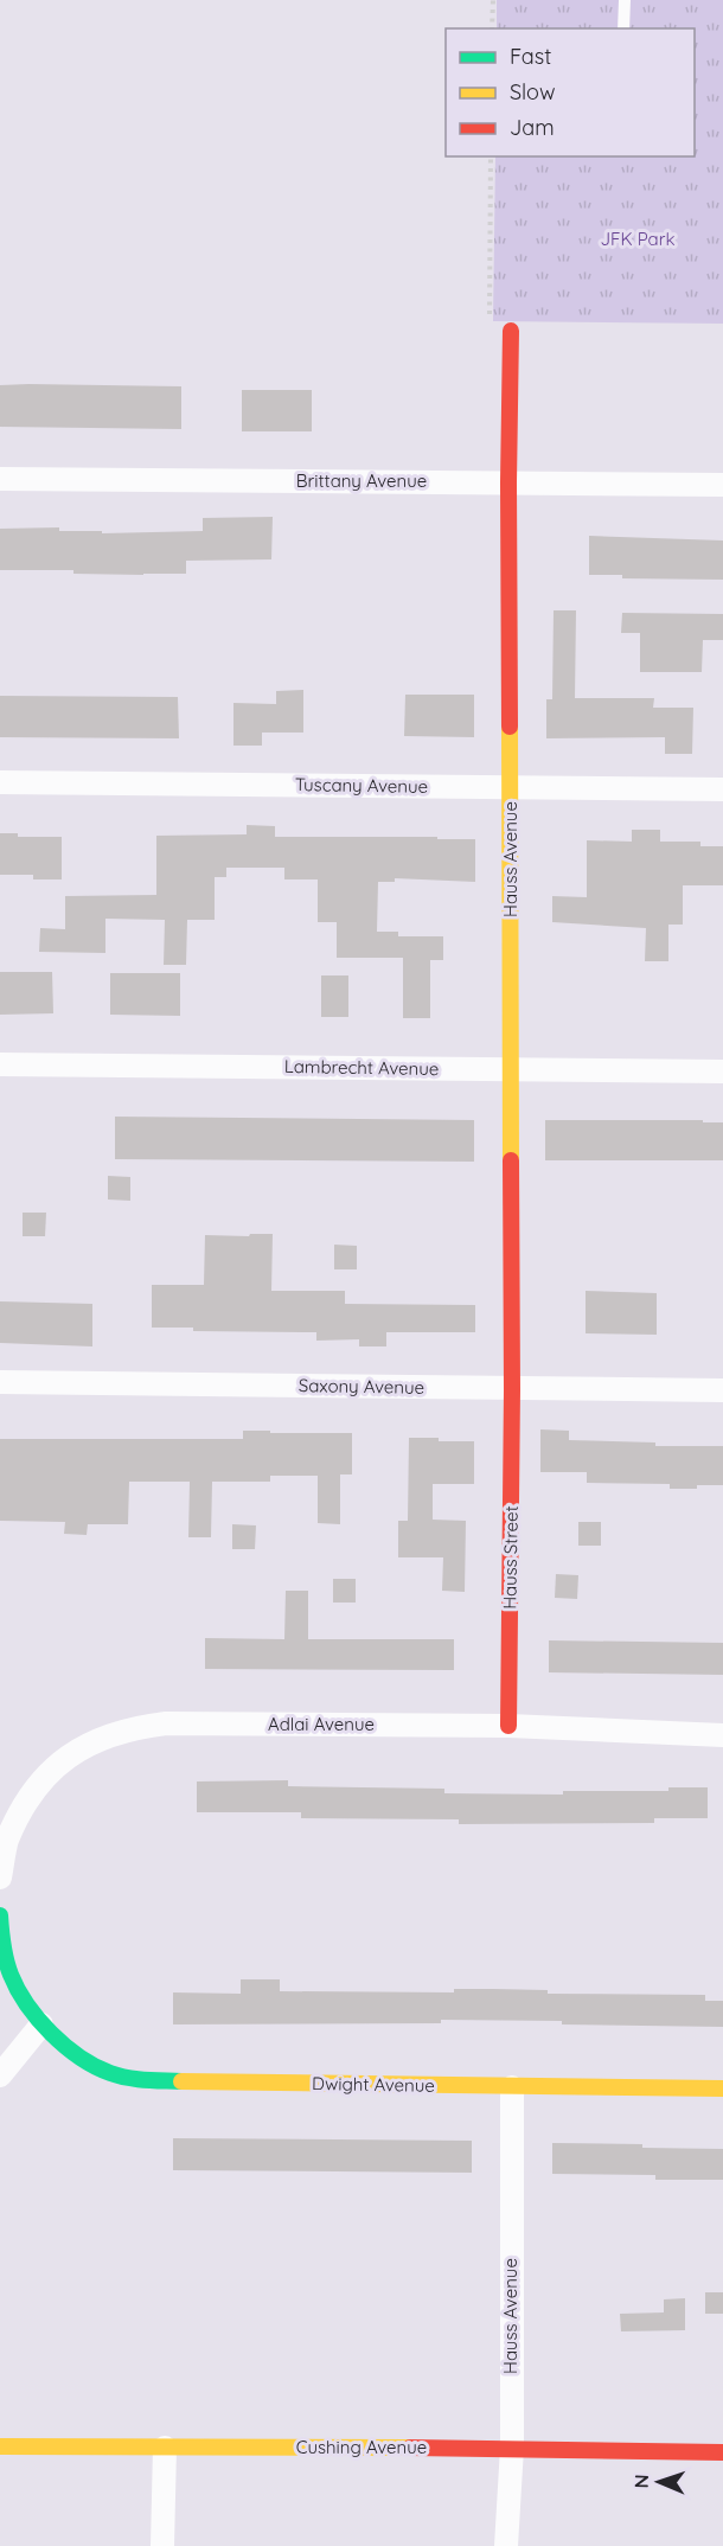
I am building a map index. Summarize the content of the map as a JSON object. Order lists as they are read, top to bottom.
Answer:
{
  "streets": {
    "street": [
      "Brittany Avenue",
      "Tuscany Avenue",
      "Hauss Avenue",
      "Lambrecht Avenue",
      "Saxony Avenue",
      "Hauss Street",
      "Adlai Avenue",
      "Dwight Avenue",
      "Cushing Avenue"
    ]
  },
  "crossings": [
    ["Brittany Avenue", "Hauss Avenue"],
    ["Tuscany Avenue", "Hauss Avenue"],
    ["Hauss Avenue", "Lambrecht Avenue"],
    ["Hauss Avenue", "Saxony Avenue"],
    ["Hauss Avenue", "Hauss Street"],
    ["Hauss Avenue", "Dwight Avenue"],
    ["Hauss Avenue", "Cushing Avenue"],
    ["Saxony Avenue", "Hauss Street"],
    ["Hauss Street", "Adlai Avenue"]
  ],
  "parks": ["JFK Park"],
  "legend": ["Fast", "Slow", "Jam"],
  "north": "left"
}
